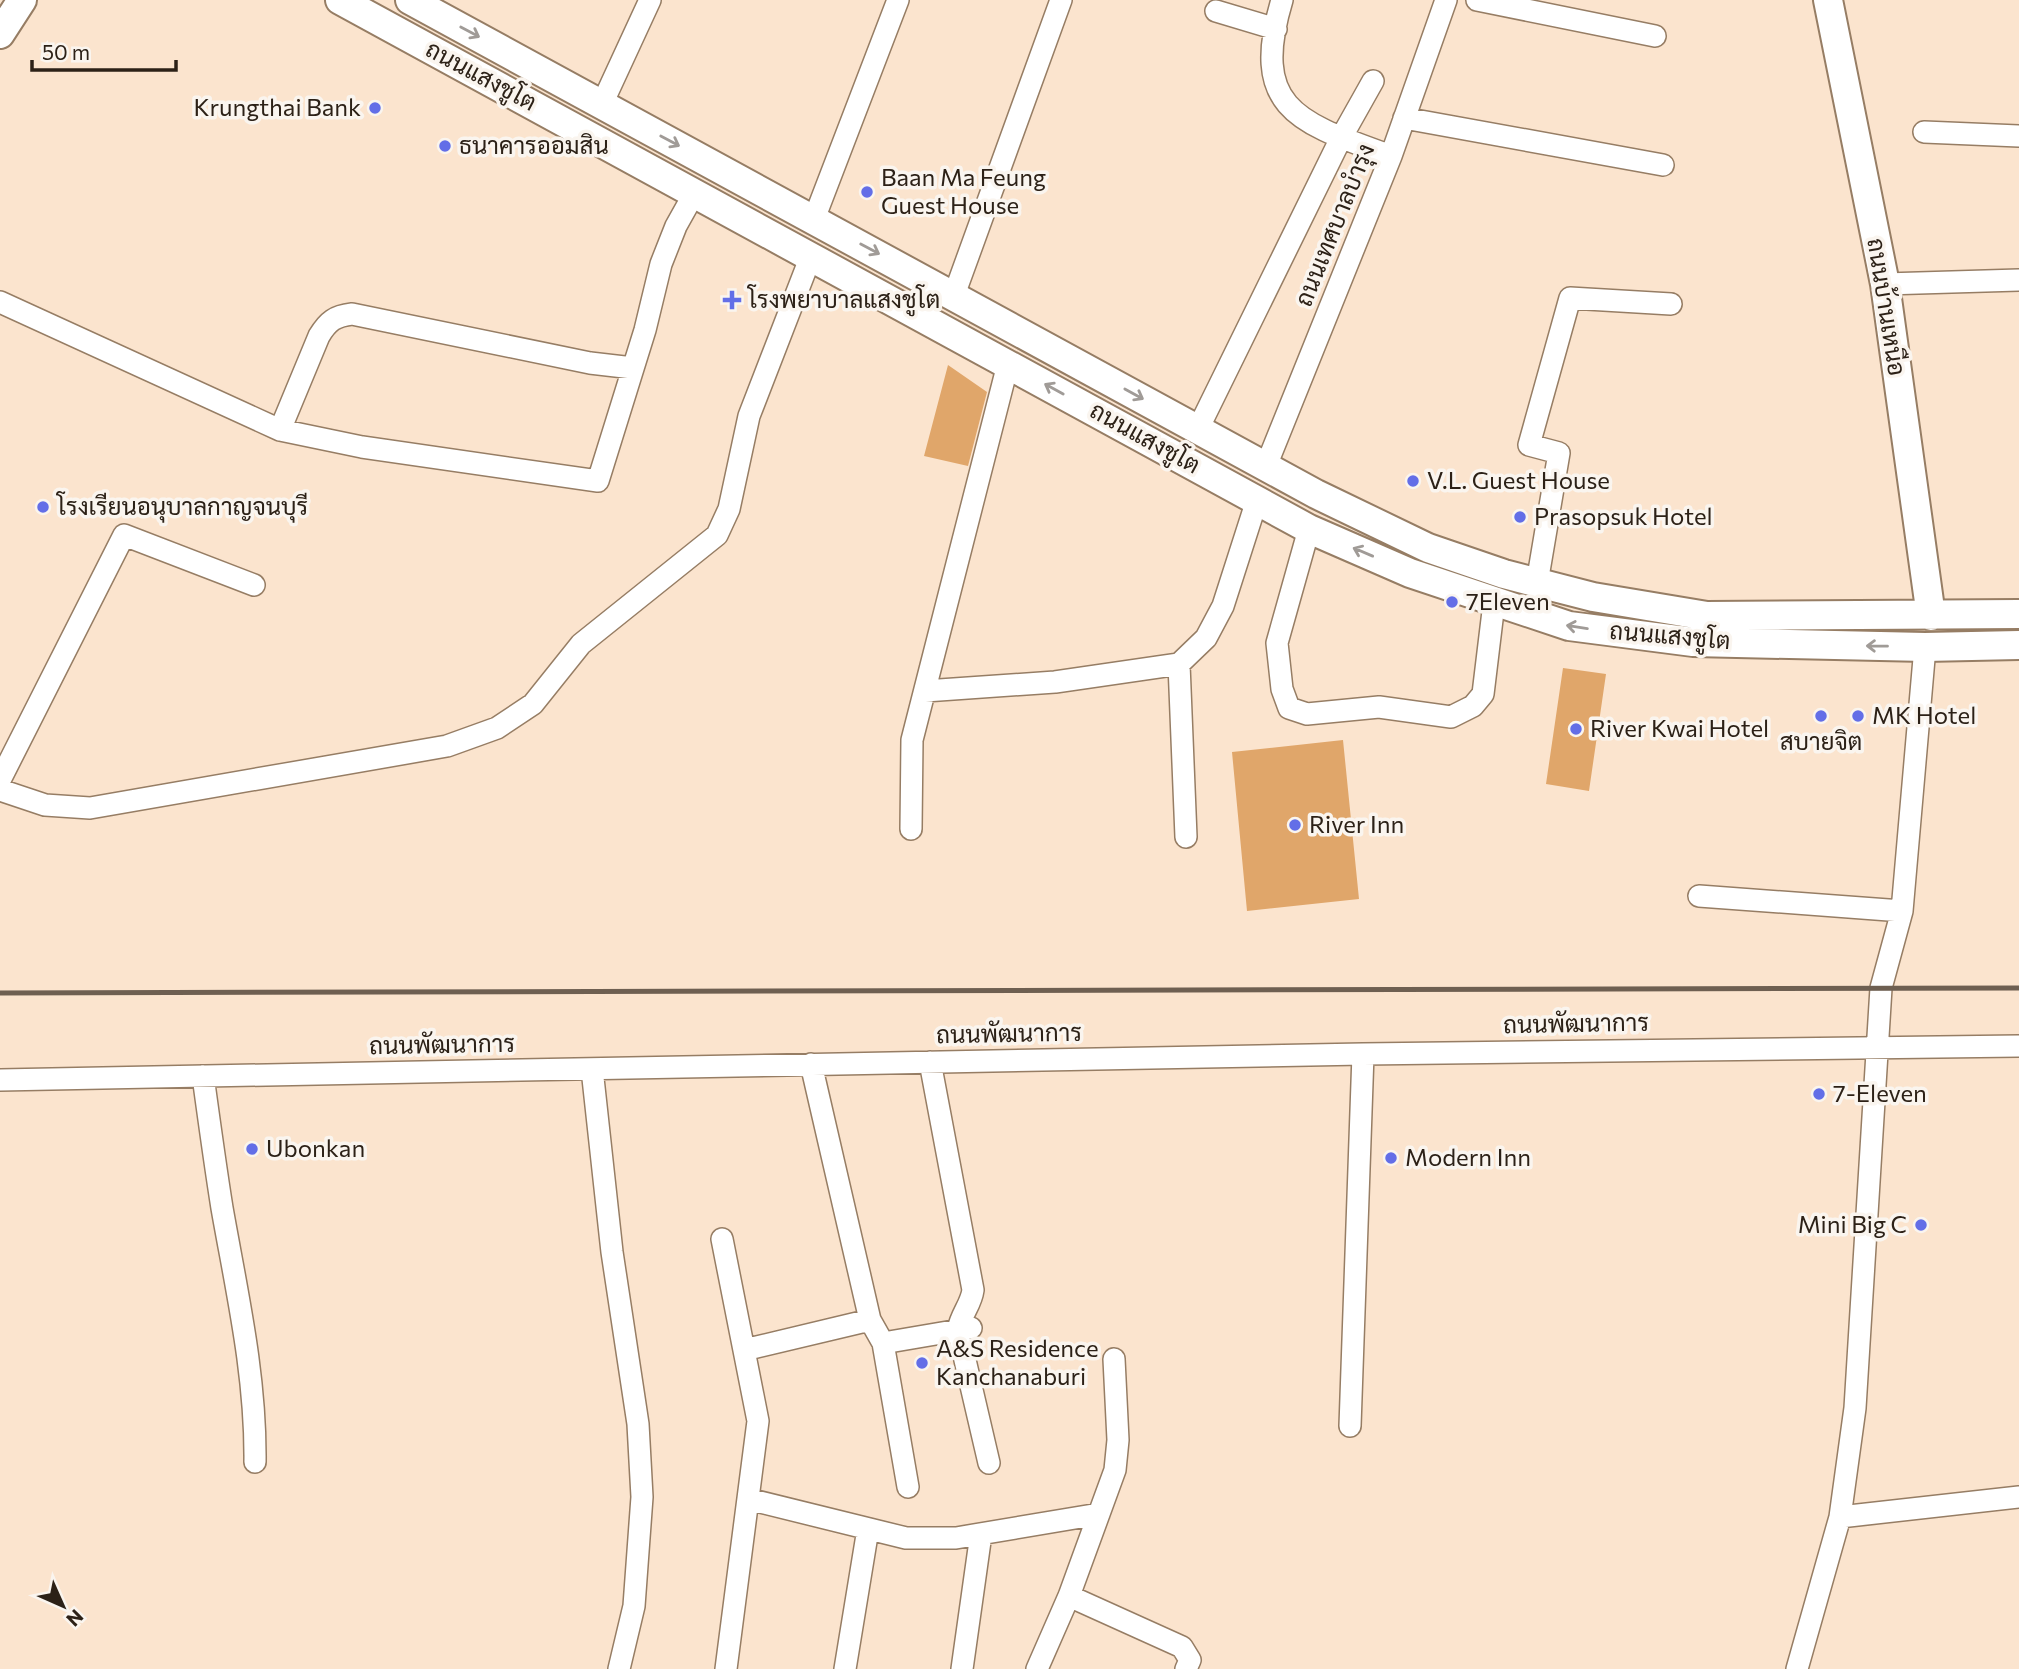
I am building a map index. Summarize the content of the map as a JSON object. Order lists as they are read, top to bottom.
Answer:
{
  "streets": {
    "main road": ["ถนนแสงชูโต", "ถนนบ้านเหนือ"],
    "street": ["ถนนเทศบาลบำรุง", "ถนนพัฒนาการ"]
  },
  "crossings": [
    ["ถนนแสงชูโต", "ถนนเทศบาลบำรุง"],
    ["ถนนแสงชูโต", "ถนนบ้านเหนือ"]
  ],
  "places": {
    "other": [
      "Krungthai Bank",
      "ธนาคารออมสิน",
      "Baan Ma Feung Guest House",
      "V.L. Guest House",
      "โรงเรียนอนุบาลกาญจนบุรี",
      "Prasopsuk Hotel",
      "7Eleven",
      "สบายจิต",
      "MK Hotel",
      "River Kwai Hotel",
      "River Inn",
      "7-Eleven",
      "Ubonkan",
      "Modern Inn",
      "Mini Big C",
      "A&S Residence Kanchanaburi"
    ],
    "health": ["โรงพยาบาลแสงชูโต"]
  },
  "scale_bar": "50 m",
  "north": "bottom right"
}
